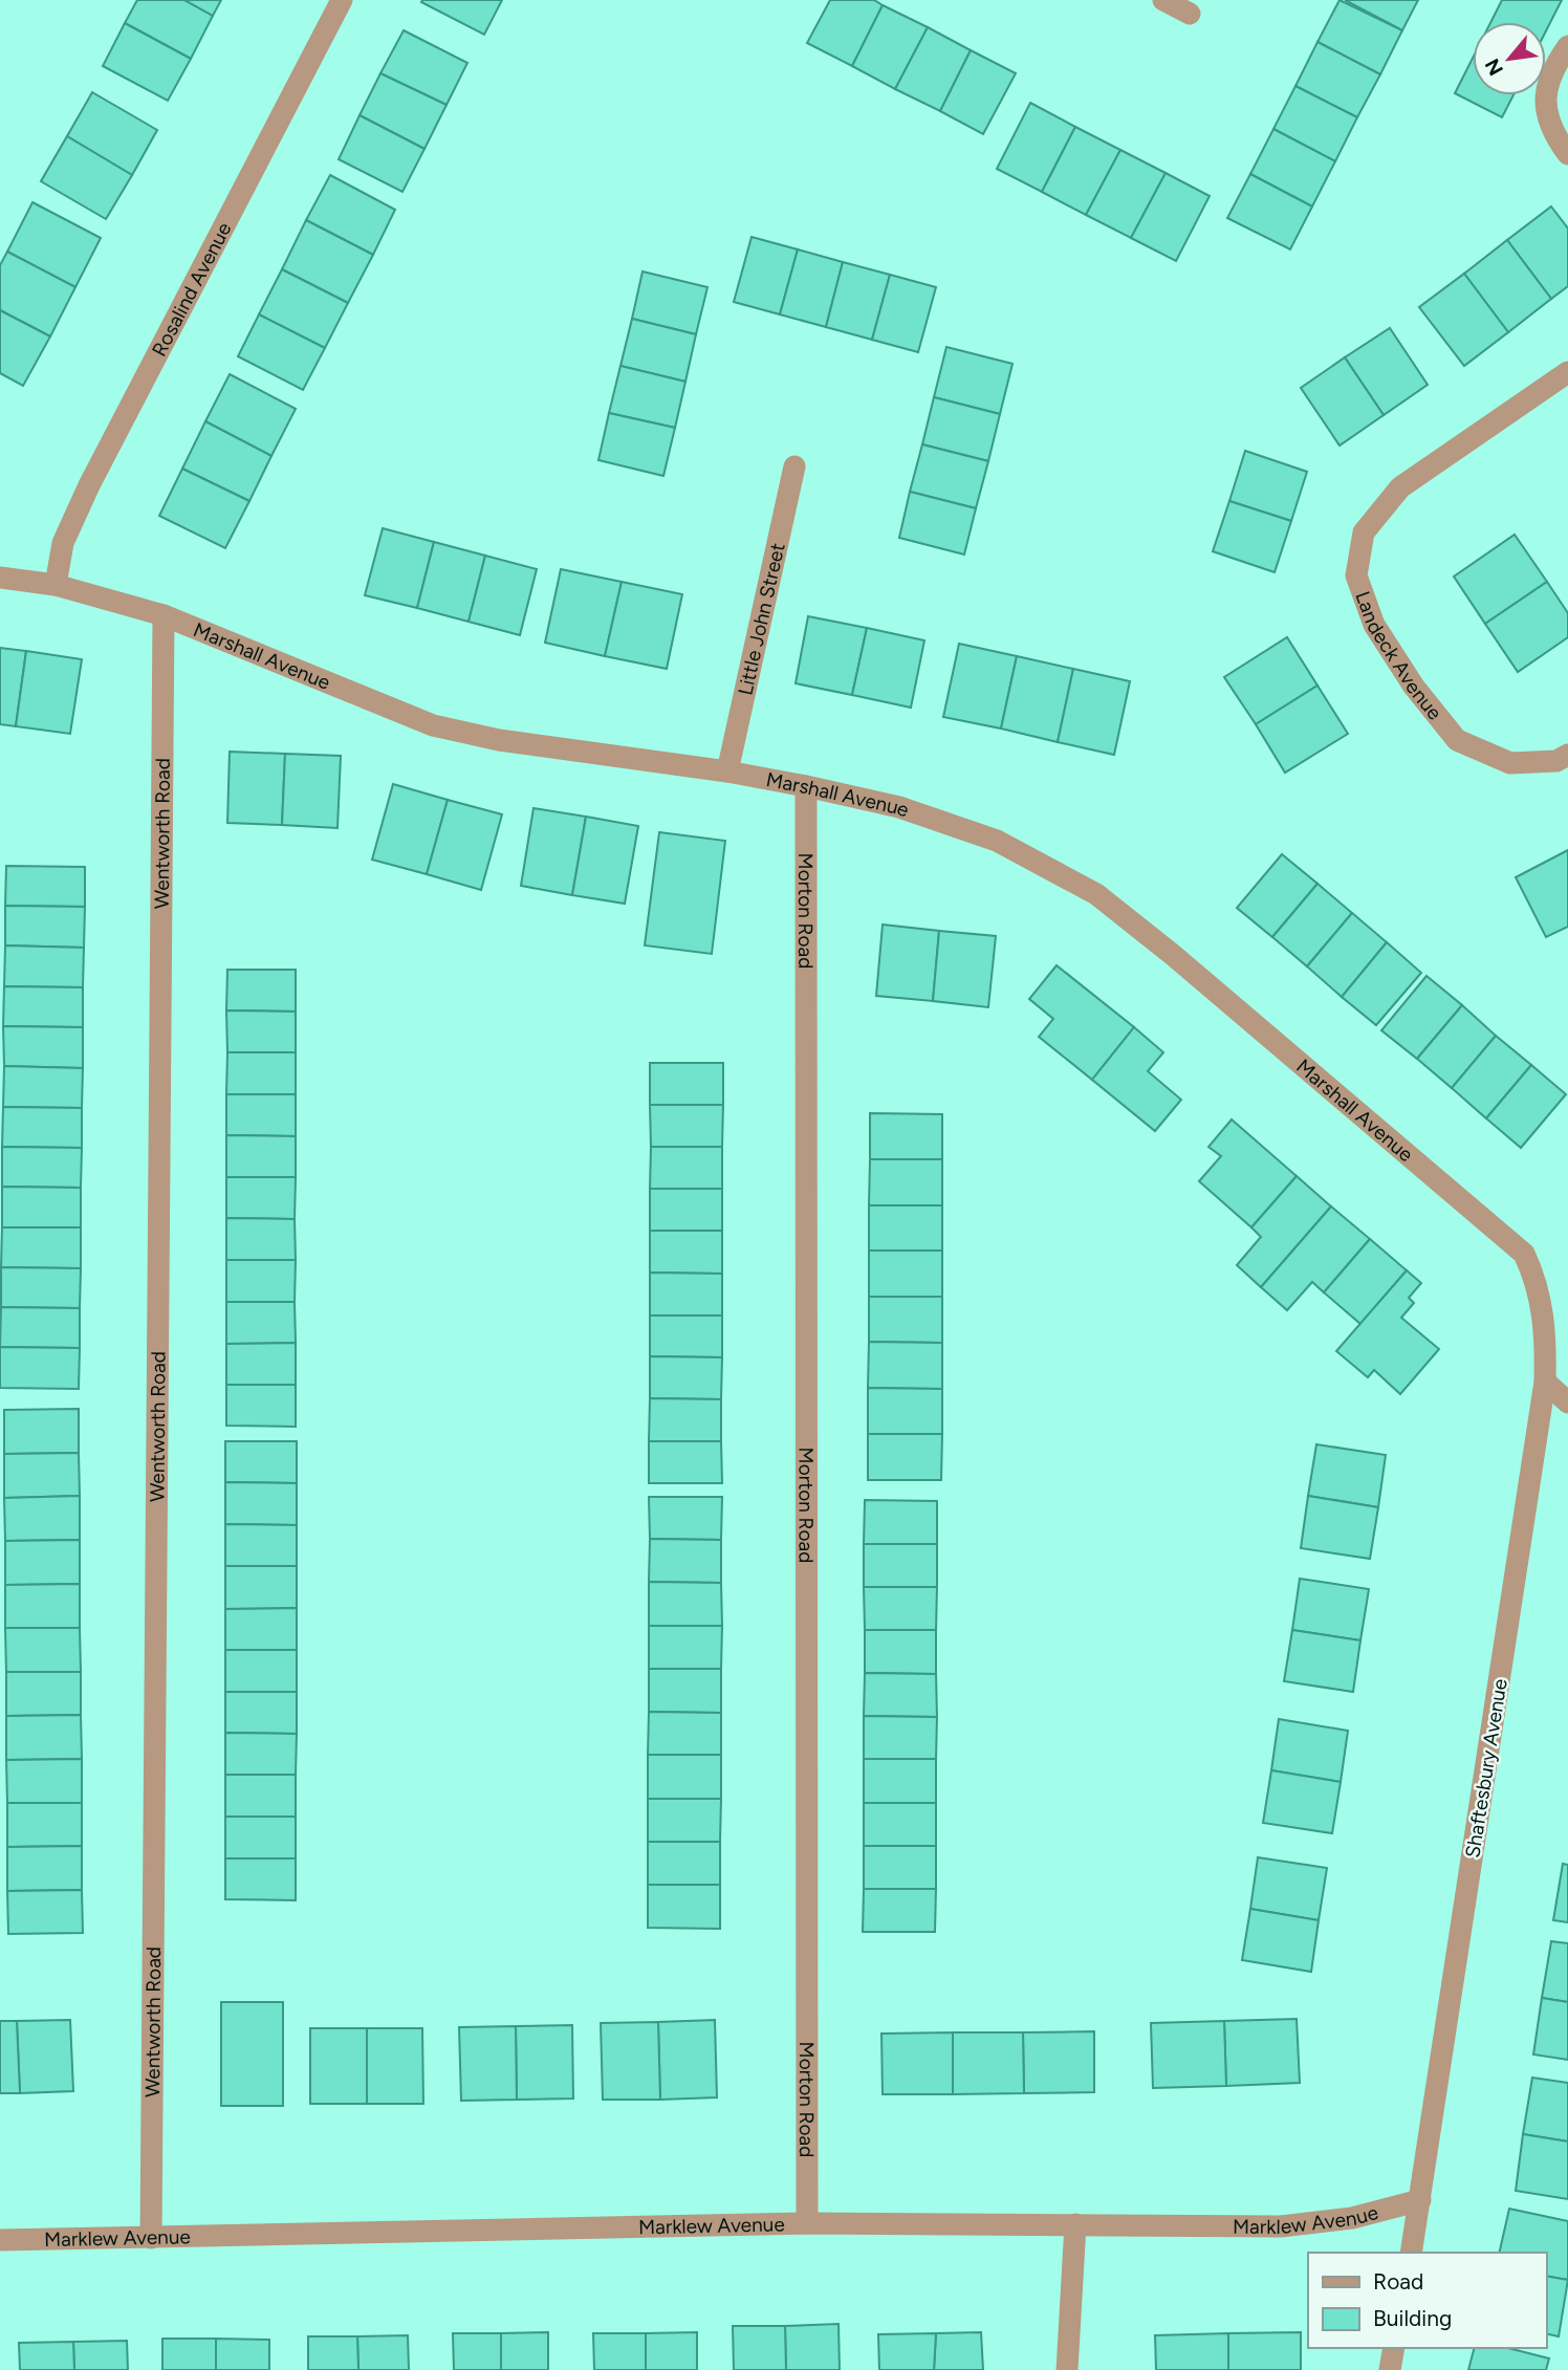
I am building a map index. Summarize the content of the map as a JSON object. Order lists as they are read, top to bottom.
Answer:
{
  "streets": {
    "street": [
      "Rosalind Avenue",
      "Little John Street",
      "Landeck Avenue",
      "Marshall Avenue",
      "Wentworth Road",
      "Morton Road",
      "Shaftesbury Avenue",
      "Marklew Avenue"
    ]
  },
  "crossings": [
    ["Rosalind Avenue", "Marshall Avenue"],
    ["Little John Street", "Marshall Avenue"],
    ["Marshall Avenue", "Wentworth Road"],
    ["Marshall Avenue", "Morton Road"],
    ["Marshall Avenue", "Shaftesbury Avenue"],
    ["Wentworth Road", "Marklew Avenue"],
    ["Morton Road", "Marklew Avenue"],
    ["Shaftesbury Avenue", "Marklew Avenue"]
  ],
  "legend": ["Road", "Building"],
  "north": "bottom left"
}
